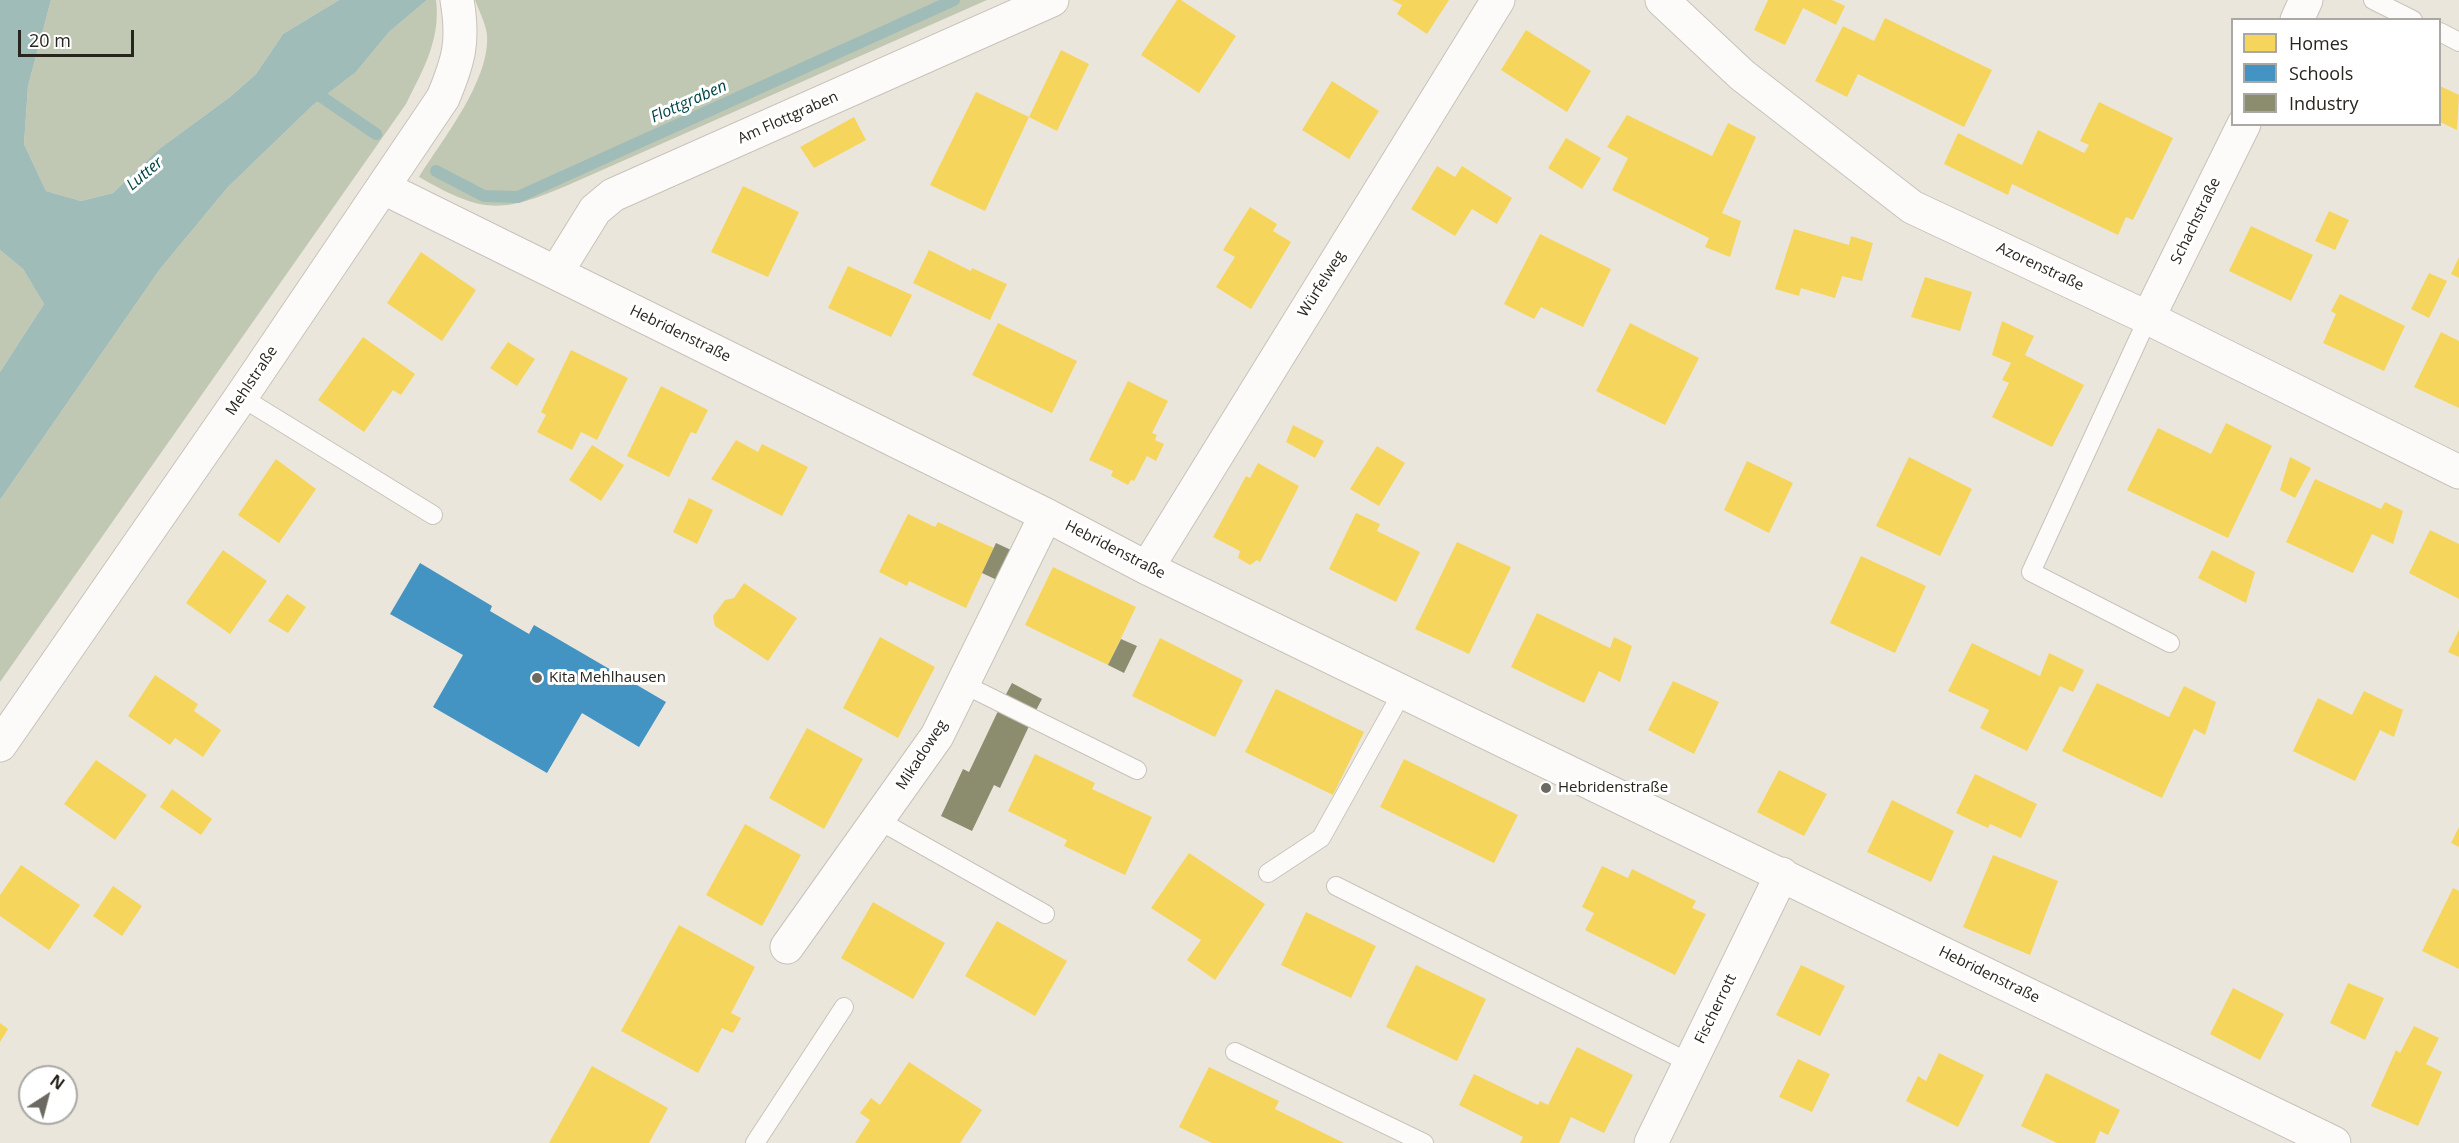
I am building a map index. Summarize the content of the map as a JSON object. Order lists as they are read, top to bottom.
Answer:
{
  "streets": {
    "street": [
      "Am Flottgraben",
      "Schachstraße",
      "Azorenstraße",
      "Würfelweg",
      "Hebridenstraße",
      "Mehlstraße",
      "Mikadoweg",
      "Fischerrott"
    ]
  },
  "crossings": [
    ["Am Flottgraben", "Hebridenstraße"],
    ["Schachstraße", "Azorenstraße"],
    ["Würfelweg", "Hebridenstraße"],
    ["Hebridenstraße", "Mehlstraße"],
    ["Hebridenstraße", "Mikadoweg"],
    ["Hebridenstraße", "Fischerrott"]
  ],
  "water": ["Flottgraben", "Lutter"],
  "places": ["Kita Mehlhausen", "Hebridenstraße"],
  "legend": ["Homes", "Schools", "Industry"],
  "scale_bar": "20 m",
  "north": "top right"
}
